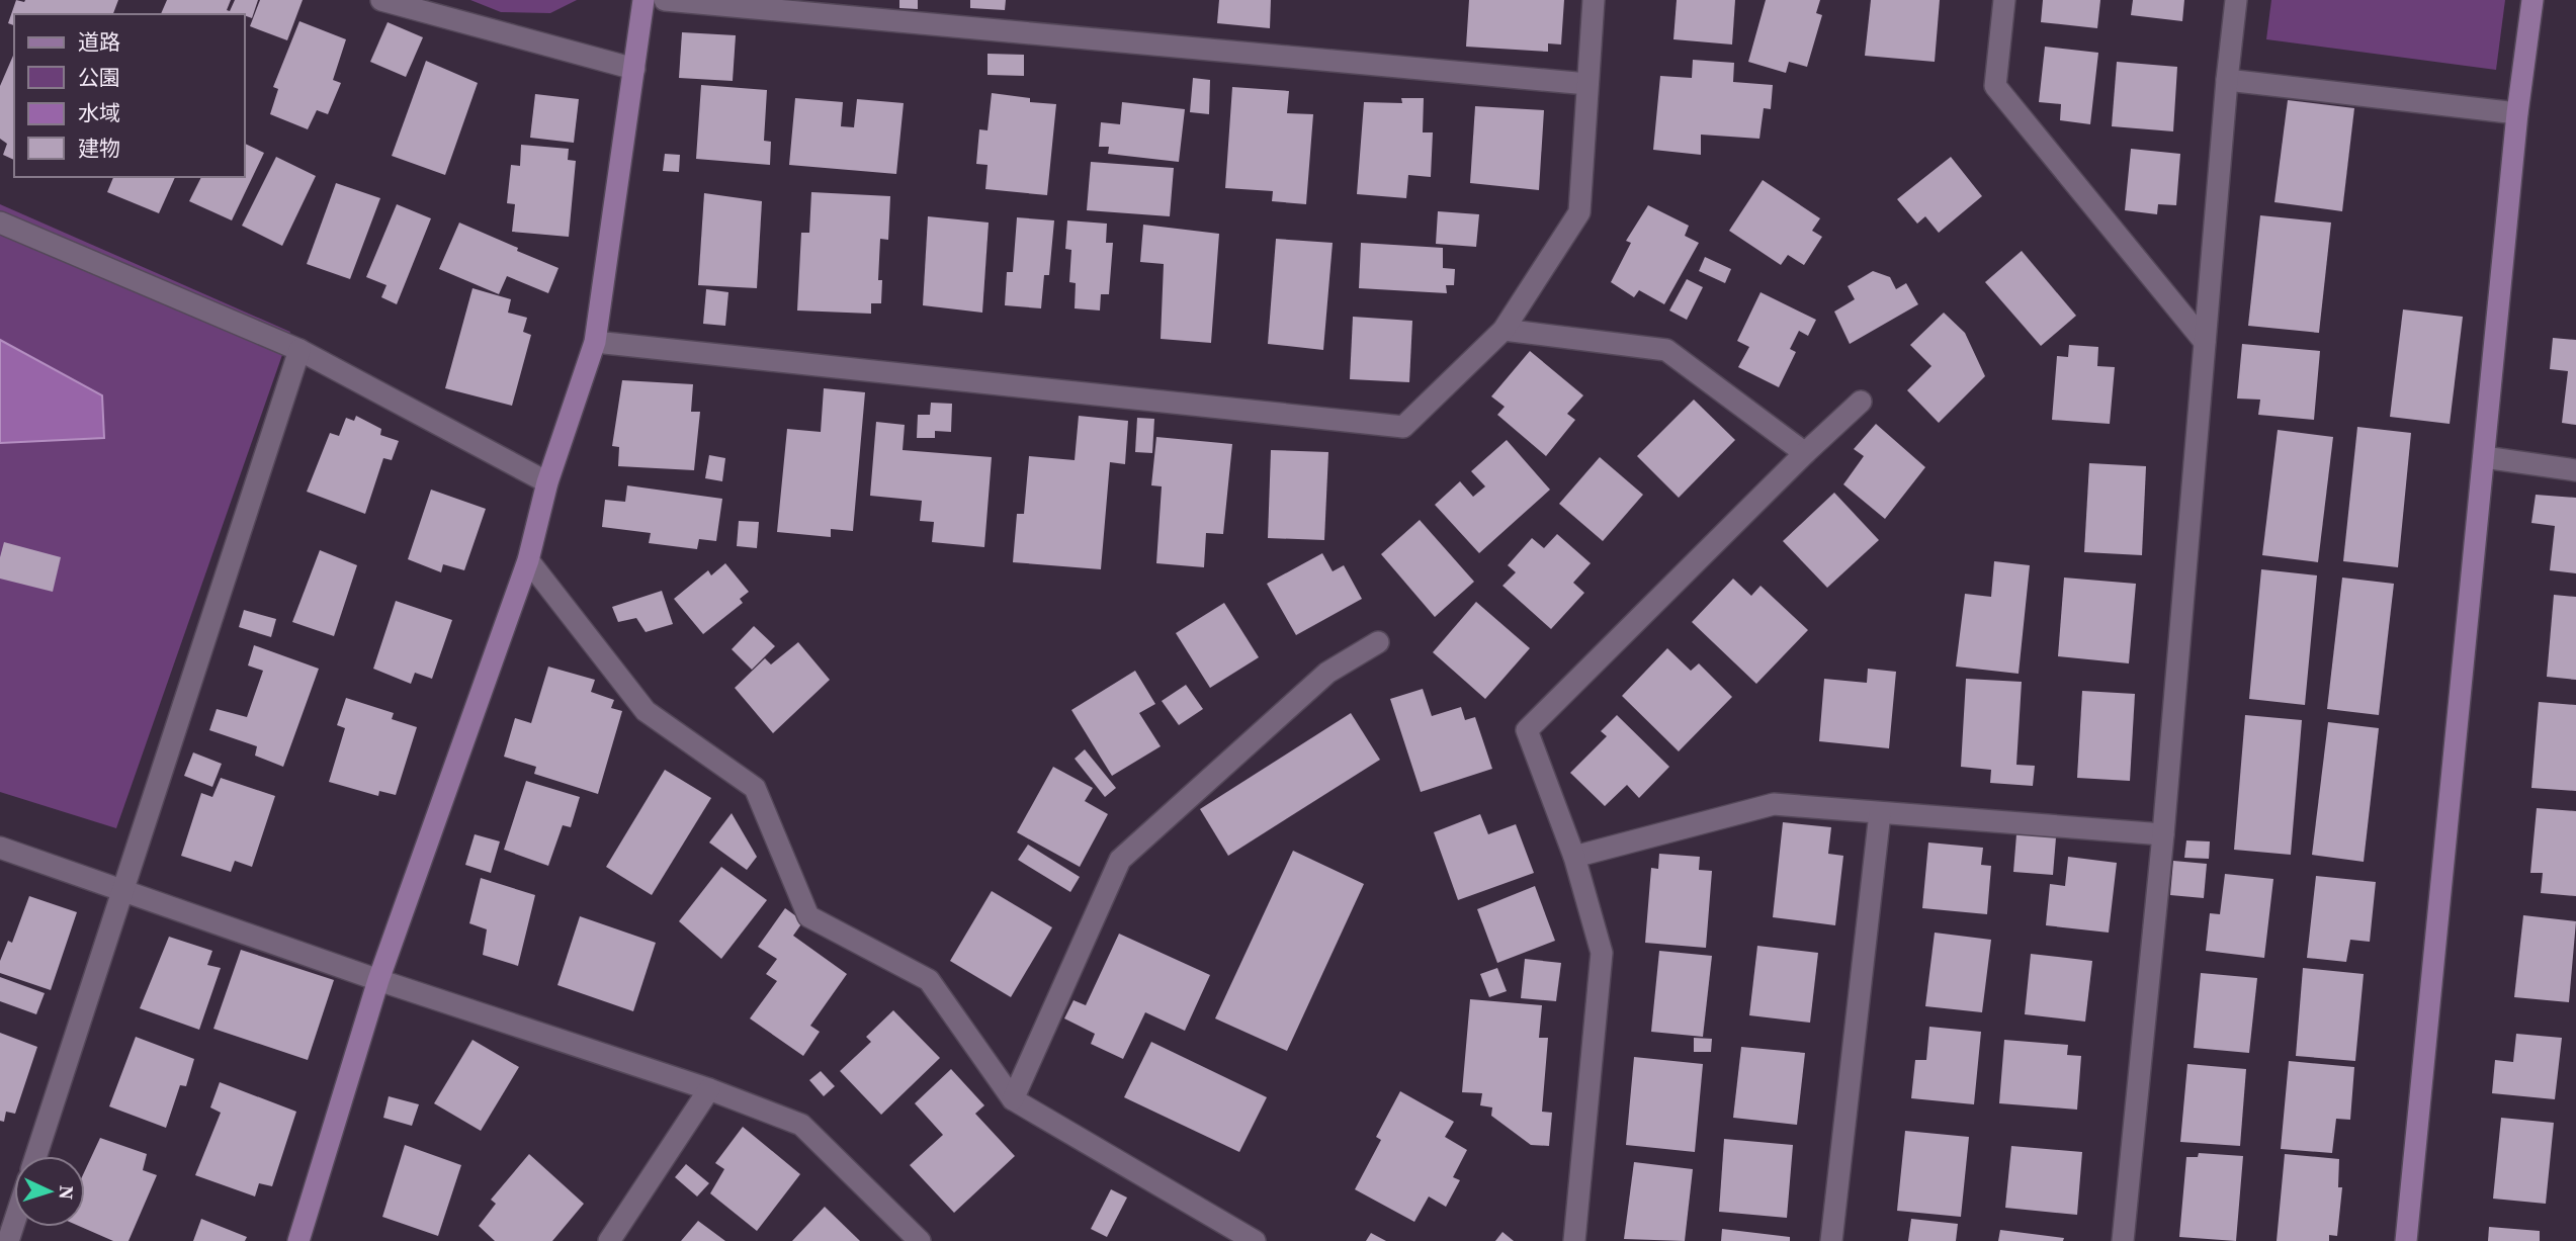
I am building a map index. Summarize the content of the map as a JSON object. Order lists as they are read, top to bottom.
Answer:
{
  "legend": [
    "道路",
    "公園",
    "水域",
    "建物"
  ],
  "north": "right"
}
